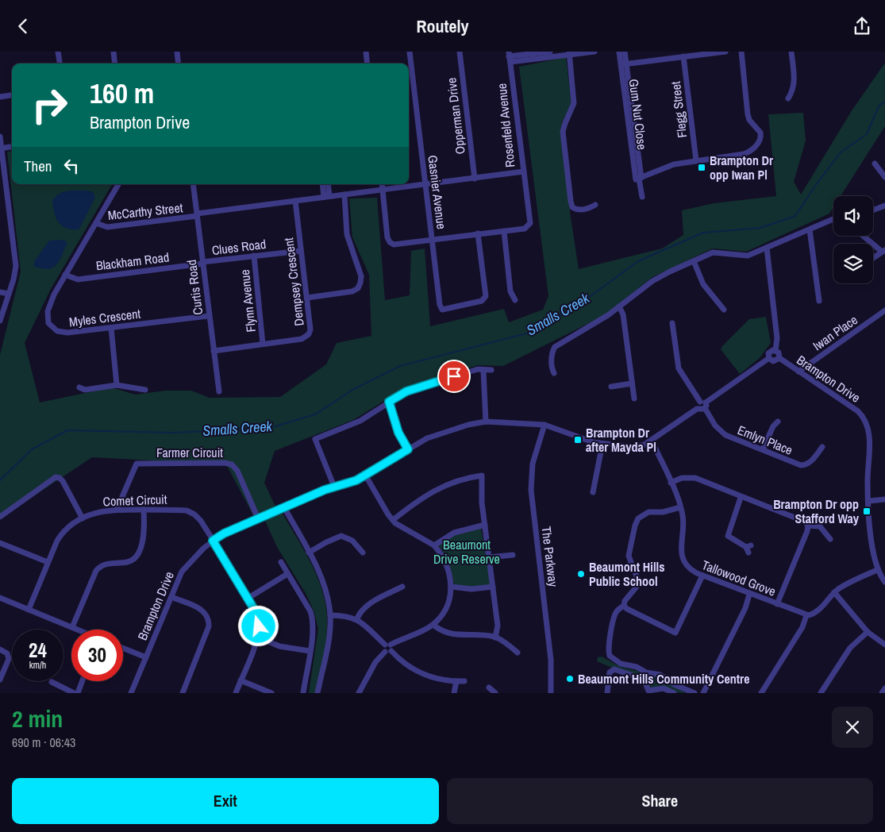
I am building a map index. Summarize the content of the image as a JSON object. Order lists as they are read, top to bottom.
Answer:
{
  "streets": {
    "street": [
      "Flegg Street",
      "Gum Nut Close",
      "Opperman Drive",
      "Rosenfeld Avenue",
      "Gasnier Avenue",
      "McCarthy Street",
      "Clues Road",
      "Blackham Road",
      "Dempsey Crescent",
      "Curtis Road",
      "Flynn Avenue",
      "Myles Crescent",
      "Iwan Place",
      "Brampton Drive",
      "Emlyn Place",
      "Farmer Circuit",
      "Comet Circuit",
      "The Parkway",
      "Tallowood Grove"
    ]
  },
  "crossings": [
    ["Opperman Drive", "Rosenfeld Avenue"],
    ["Rosenfeld Avenue", "Gasnier Avenue"],
    ["Rosenfeld Avenue", "McCarthy Street"],
    ["McCarthy Street", "Dempsey Crescent"],
    ["McCarthy Street", "Curtis Road"],
    ["McCarthy Street", "Myles Crescent"],
    ["Clues Road", "Blackham Road"],
    ["Clues Road", "Dempsey Crescent"],
    ["Clues Road", "Curtis Road"],
    ["Clues Road", "Flynn Avenue"],
    ["Blackham Road", "Curtis Road"],
    ["Blackham Road", "Myles Crescent"],
    ["Dempsey Crescent", "Curtis Road"],
    ["Dempsey Crescent", "Flynn Avenue"],
    ["Curtis Road", "Myles Crescent"],
    ["Iwan Place", "Brampton Drive"],
    ["Brampton Drive", "Emlyn Place"],
    ["Brampton Drive", "Farmer Circuit"],
    ["Brampton Drive", "Comet Circuit"],
    ["Brampton Drive", "The Parkway"],
    ["Brampton Drive", "Tallowood Grove"],
    ["Farmer Circuit", "Comet Circuit"]
  ],
  "water": ["Smalls Creek"],
  "parks": ["Beaumont Drive Reserve"],
  "places": {
    "transit": ["Brampton Dr opp Iwan Pl", "Brampton Dr after Mayda Pl", "Brampton Dr opp Stafford Way"],
    "other": ["Beaumont Hills Public School", "Beaumont Hills Community Centre"]
  },
  "page": {
    "header": "Routely",
    "turn": ["160 m", "Brampton Drive"],
    "then": "Then",
    "speed": "24 km/h",
    "limit": "30",
    "heading": ["2 min", "690 m · 06:43"],
    "buttons": ["Exit", "Share"]
  }
}
